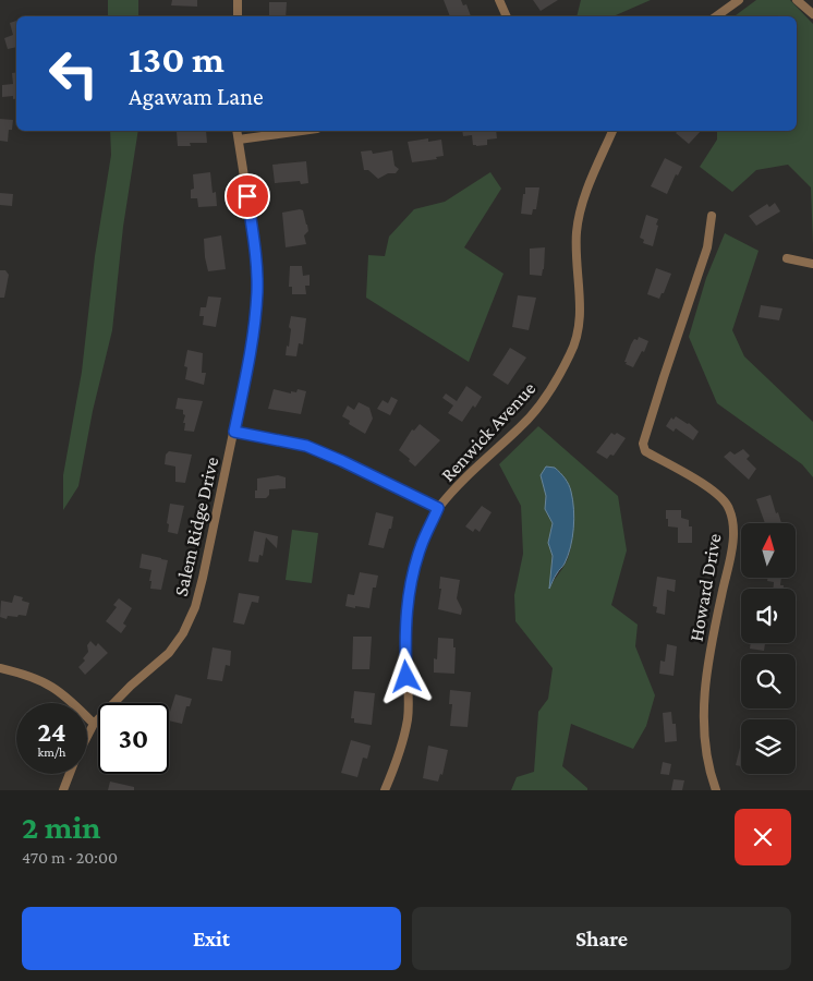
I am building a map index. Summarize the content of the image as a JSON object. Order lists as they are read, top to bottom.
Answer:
{
  "streets": {
    "street": ["Renwick Avenue", "Salem Ridge Drive", "Howard Drive"]
  },
  "north": "top",
  "page": {
    "turn": ["130 m", "Agawam Lane"],
    "speed": "24 km/h",
    "limit": "30",
    "heading": ["2 min", "470 m · 20:00"],
    "buttons": ["Exit", "Share"]
  }
}
